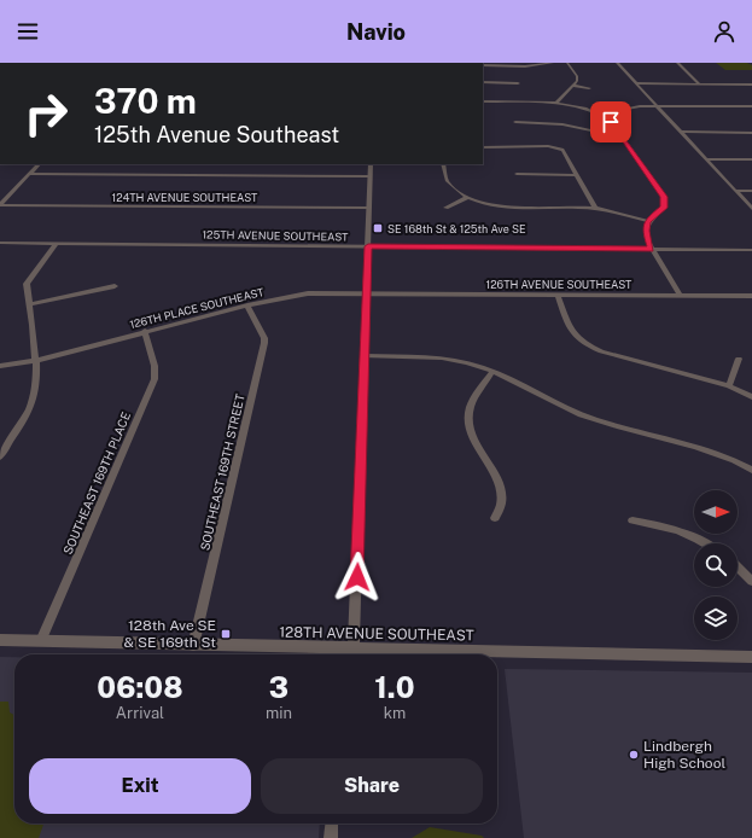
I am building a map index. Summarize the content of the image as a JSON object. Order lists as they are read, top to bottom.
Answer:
{
  "streets": {
    "street": [
      "124TH AVENUE SOUTHEAST",
      "125TH AVENUE SOUTHEAST",
      "126TH AVENUE SOUTHEAST",
      "126TH PLACE SOUTHEAST",
      "SOUTHEAST 169TH STREET",
      "SOUTHEAST 169TH PLACE",
      "128TH AVENUE SOUTHEAST"
    ]
  },
  "crossings": [
    ["126TH AVENUE SOUTHEAST", "126TH PLACE SOUTHEAST"],
    ["126TH PLACE SOUTHEAST", "SOUTHEAST 169TH STREET"],
    ["126TH PLACE SOUTHEAST", "SOUTHEAST 169TH PLACE"],
    ["SOUTHEAST 169TH STREET", "128TH AVENUE SOUTHEAST"],
    ["SOUTHEAST 169TH PLACE", "128TH AVENUE SOUTHEAST"]
  ],
  "places": {
    "transit": ["SE 168th St & 125th Ave SE", "128th Ave SE & SE 169th St"],
    "other": ["Lindbergh High School"]
  },
  "north": "right",
  "page": {
    "header": "Navio",
    "turn": ["370 m", "125th Avenue Southeast"],
    "eta": [
      "06:08",
      "Arrival",
      "3",
      "min",
      "1.0",
      "km"
    ],
    "buttons": ["Exit", "Share"]
  }
}
